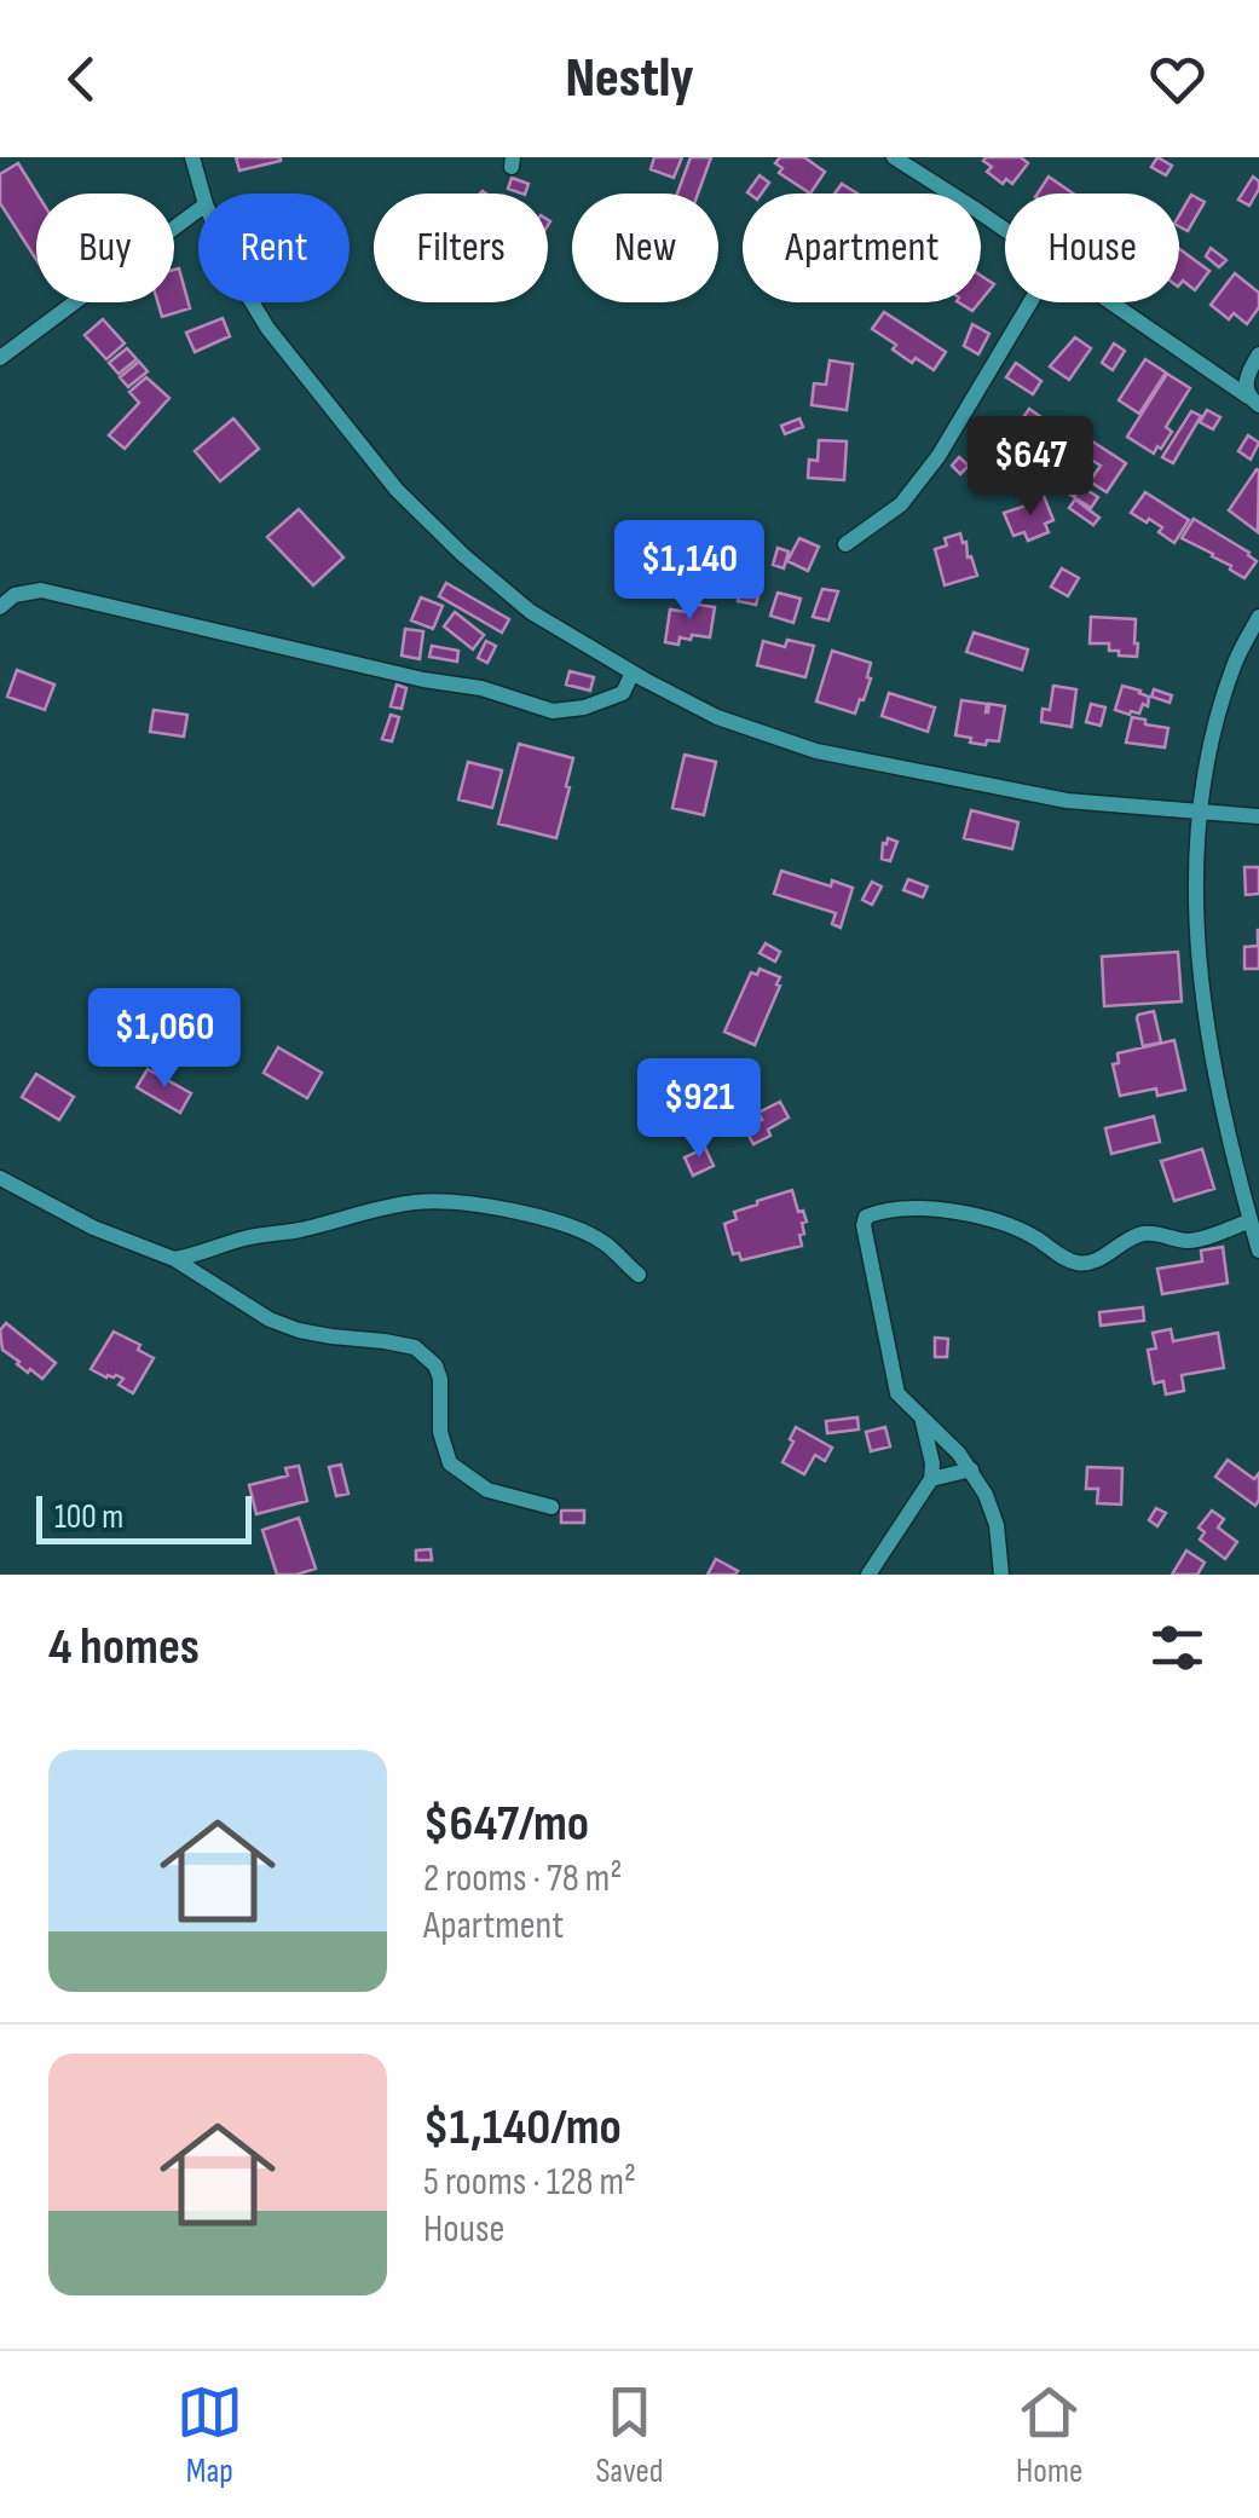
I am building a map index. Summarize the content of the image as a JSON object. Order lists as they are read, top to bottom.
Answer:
{
  "scale_bar": "100 m",
  "page": {
    "header": "Nestly",
    "chip": [
      "Buy",
      "Rent",
      "Filters",
      "New",
      "Apartment",
      "House"
    ],
    "price": [
      "$647",
      "$1,140",
      "$1,060",
      "$921"
    ],
    "scale": "100 m",
    "heading": "4 homes",
    "list": [
      {
        "name": "$647/mo",
        "note": "2 rooms · 78 m² · Apartment"
      },
      {
        "name": "$1,140/mo",
        "note": "5 rooms · 128 m² · House"
      }
    ],
    "tabs": ["Map", "Saved", "Home"]
  }
}
